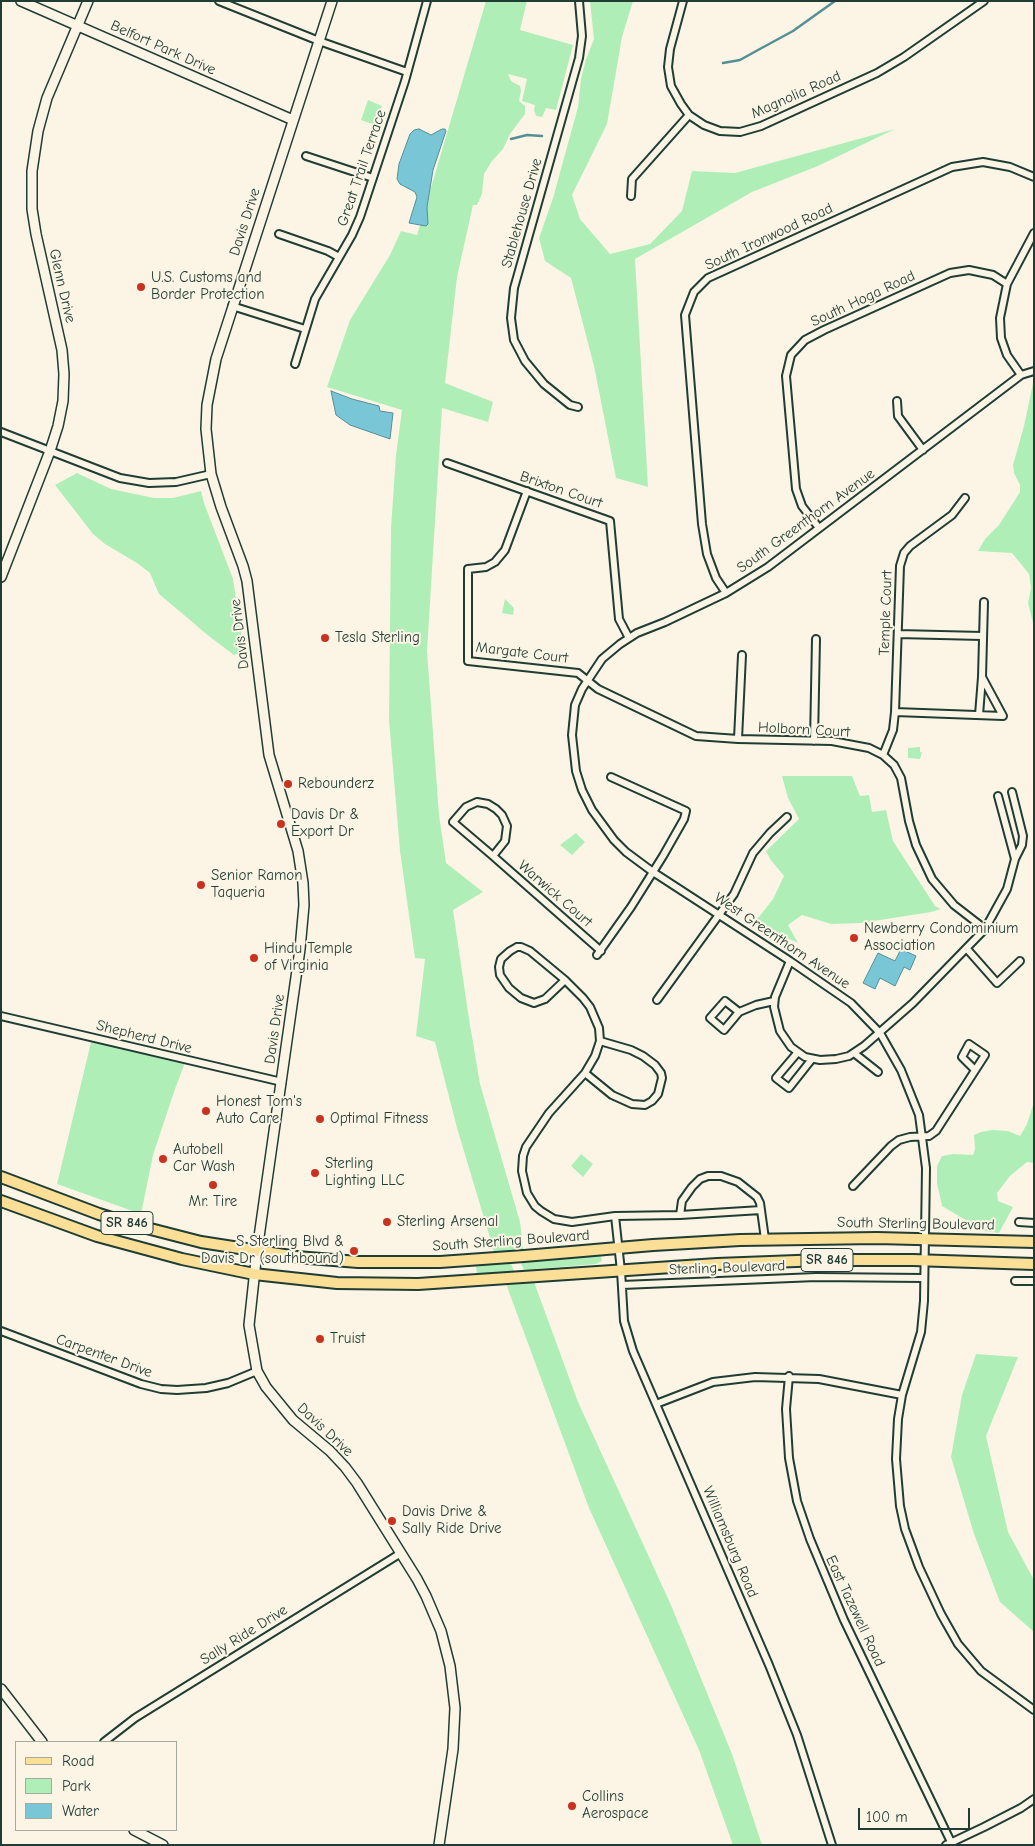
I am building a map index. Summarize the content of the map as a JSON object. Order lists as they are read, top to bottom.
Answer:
{
  "streets": {
    "main road": ["SR 846", "South Sterling Boulevard"],
    "street": [
      "Belfort Park Drive",
      "Magnolia Road",
      "Great Trail Terrace",
      "Stablehouse Drive",
      "Davis Drive",
      "South Ironwood Road",
      "Glenn Drive",
      "South Hoga Road",
      "Brixton Court",
      "South Greenthorn Avenue",
      "Temple Court",
      "Margate Court",
      "Holborn Court",
      "Warwick Court",
      "West Greenthorn Avenue",
      "Shepherd Drive",
      "Sterling Boulevard",
      "Carpenter Drive",
      "Williamsburg Road",
      "East Tazewell Road",
      "Sally Ride Drive"
    ]
  },
  "crossings": [
    ["Belfort Park Drive", "Davis Drive"],
    ["Belfort Park Drive", "Glenn Drive"],
    ["Davis Drive", "Shepherd Drive"],
    ["Davis Drive", "SR 846"],
    ["Davis Drive", "South Sterling Boulevard"],
    ["Davis Drive", "Carpenter Drive"],
    ["Davis Drive", "Sally Ride Drive"],
    ["South Ironwood Road", "South Greenthorn Avenue"],
    ["South Hoga Road", "South Greenthorn Avenue"],
    ["Brixton Court", "South Greenthorn Avenue"],
    ["Brixton Court", "Margate Court"],
    ["South Greenthorn Avenue", "Margate Court"],
    ["South Greenthorn Avenue", "Holborn Court"],
    ["South Greenthorn Avenue", "West Greenthorn Avenue"],
    ["Temple Court", "Holborn Court"],
    ["Margate Court", "Holborn Court"],
    ["Margate Court", "West Greenthorn Avenue"],
    ["Holborn Court", "West Greenthorn Avenue"],
    ["Warwick Court", "West Greenthorn Avenue"],
    ["West Greenthorn Avenue", "SR 846"],
    ["West Greenthorn Avenue", "South Sterling Boulevard"],
    ["West Greenthorn Avenue", "Sterling Boulevard"],
    ["SR 846", "Williamsburg Road"],
    ["South Sterling Boulevard", "Williamsburg Road"],
    ["Sterling Boulevard", "Williamsburg Road"]
  ],
  "places": [
    "U.S. Customs and Border Protection",
    "Tesla Sterling",
    "Rebounderz",
    "Davis Dr & Export Dr",
    "Senior Ramon Taqueria",
    "Newberry Condominium Association",
    "Hindu Temple of Virginia",
    "Honest Tom's Auto Care",
    "Optimal Fitness",
    "Autobell Car Wash",
    "Sterling Lighting LLC",
    "Mr. Tire",
    "Sterling Arsenal",
    "S Sterling Blvd & Davis Dr (southbound)",
    "Truist",
    "Davis Drive & Sally Ride Drive",
    "Collins Aerospace"
  ],
  "legend": ["Road", "Park", "Water"],
  "scale_bar": "100 m"
}
